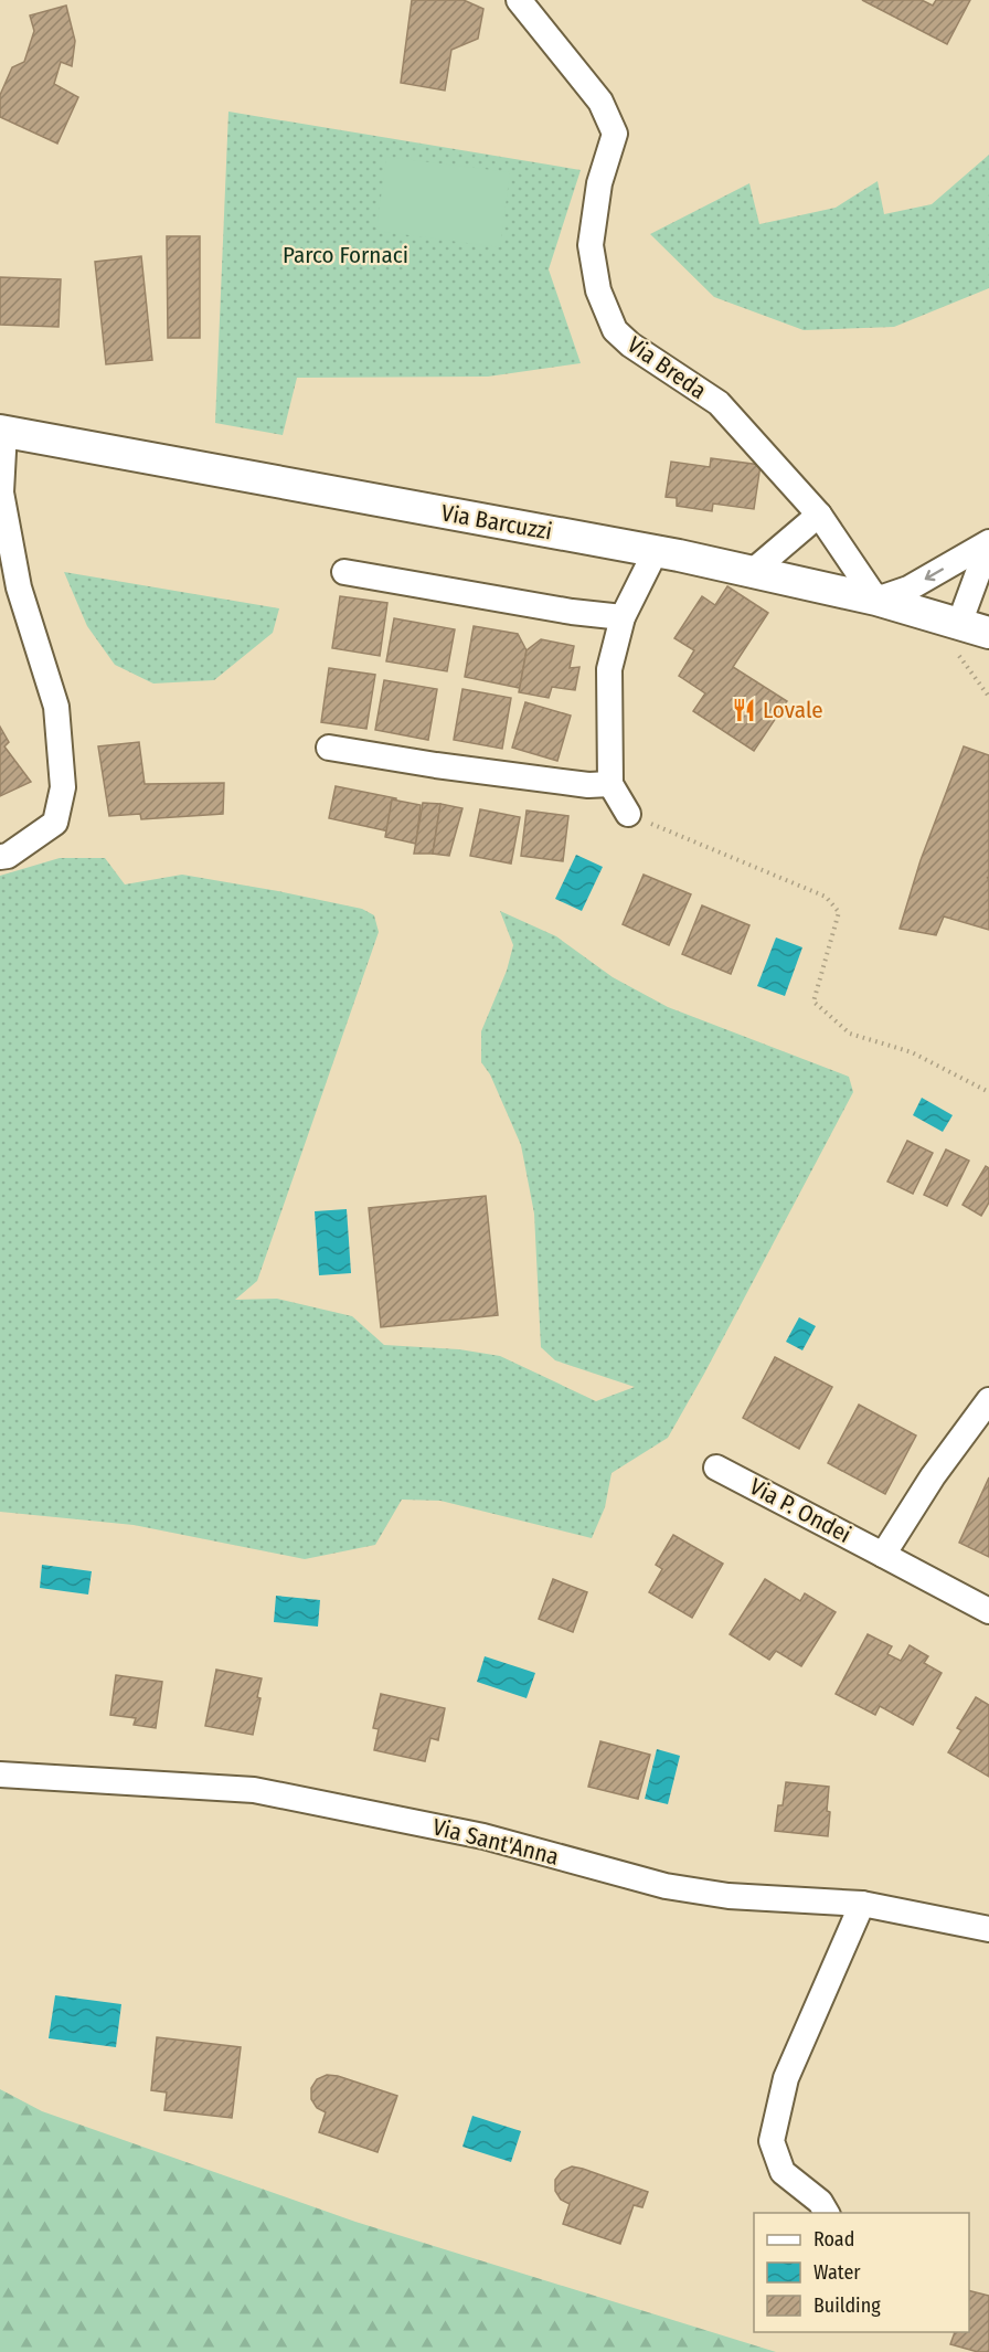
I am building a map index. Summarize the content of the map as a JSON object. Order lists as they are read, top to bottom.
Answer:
{
  "streets": {
    "street": [
      "Via Breda",
      "Via Barcuzzi",
      "Via P. Ondei",
      "Via Sant'Anna"
    ]
  },
  "crossings": [
    ["Via Breda", "Via Barcuzzi"]
  ],
  "parks": ["Parco Fornaci"],
  "places": {
    "restaurant": ["Lovale"]
  },
  "legend": ["Road", "Water", "Building"]
}
